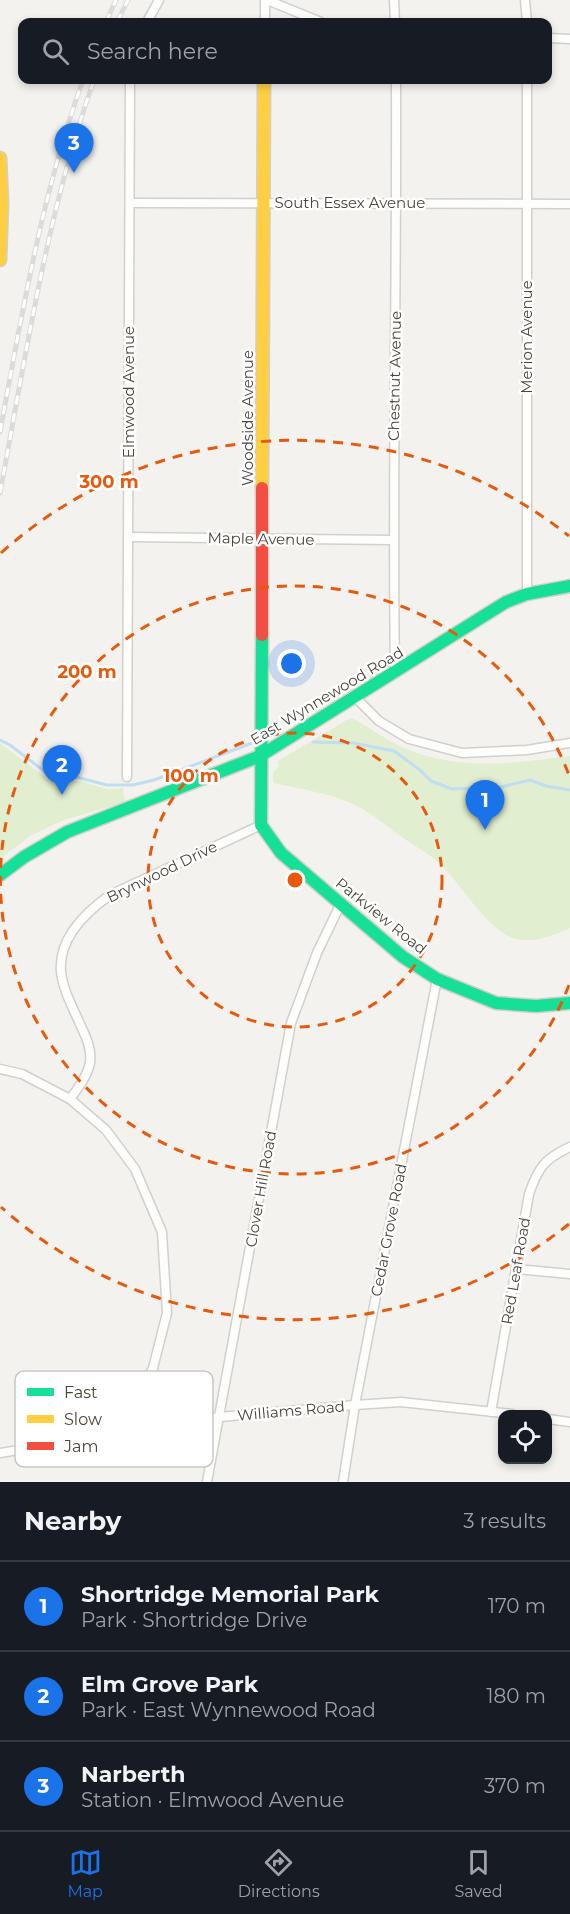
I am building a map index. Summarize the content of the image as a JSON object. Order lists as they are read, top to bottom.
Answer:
{
  "streets": {
    "street": [
      "South Essex Avenue",
      "Merion Avenue",
      "Chestnut Avenue",
      "Elmwood Avenue",
      "Woodside Avenue",
      "Maple Avenue",
      "East Wynnewood Road",
      "Brynwood Drive",
      "Parkview Road",
      "Clover Hill Road",
      "Cedar Grove Road",
      "Red Leaf Road",
      "Williams Road"
    ]
  },
  "crossings": [
    ["South Essex Avenue", "Merion Avenue"],
    ["South Essex Avenue", "Chestnut Avenue"],
    ["South Essex Avenue", "Elmwood Avenue"],
    ["South Essex Avenue", "Woodside Avenue"],
    ["Merion Avenue", "East Wynnewood Road"],
    ["Chestnut Avenue", "Maple Avenue"],
    ["Chestnut Avenue", "East Wynnewood Road"],
    ["Elmwood Avenue", "Maple Avenue"],
    ["Woodside Avenue", "Maple Avenue"],
    ["Woodside Avenue", "East Wynnewood Road"],
    ["Brynwood Drive", "Parkview Road"],
    ["Parkview Road", "Clover Hill Road"],
    ["Parkview Road", "Cedar Grove Road"],
    ["Clover Hill Road", "Williams Road"],
    ["Cedar Grove Road", "Williams Road"],
    ["Red Leaf Road", "Williams Road"]
  ],
  "legend": ["Fast", "Slow", "Jam"],
  "page": {
    "search": "Search here",
    "pins": ["3", "2", "1"],
    "heading": ["Nearby", "3 results"],
    "list": [
      {
        "mark": "1",
        "name": "Shortridge Memorial Park",
        "note": "Park · Shortridge Drive",
        "value": "170 m"
      },
      {
        "mark": "2",
        "name": "Elm Grove Park",
        "note": "Park · East Wynnewood Road",
        "value": "180 m"
      },
      {
        "mark": "3",
        "name": "Narberth",
        "note": "Station · Elmwood Avenue",
        "value": "370 m"
      }
    ],
    "nav": ["Map", "Directions", "Saved"]
  },
  "rings": ["300 m", "200 m", "100 m"]
}
